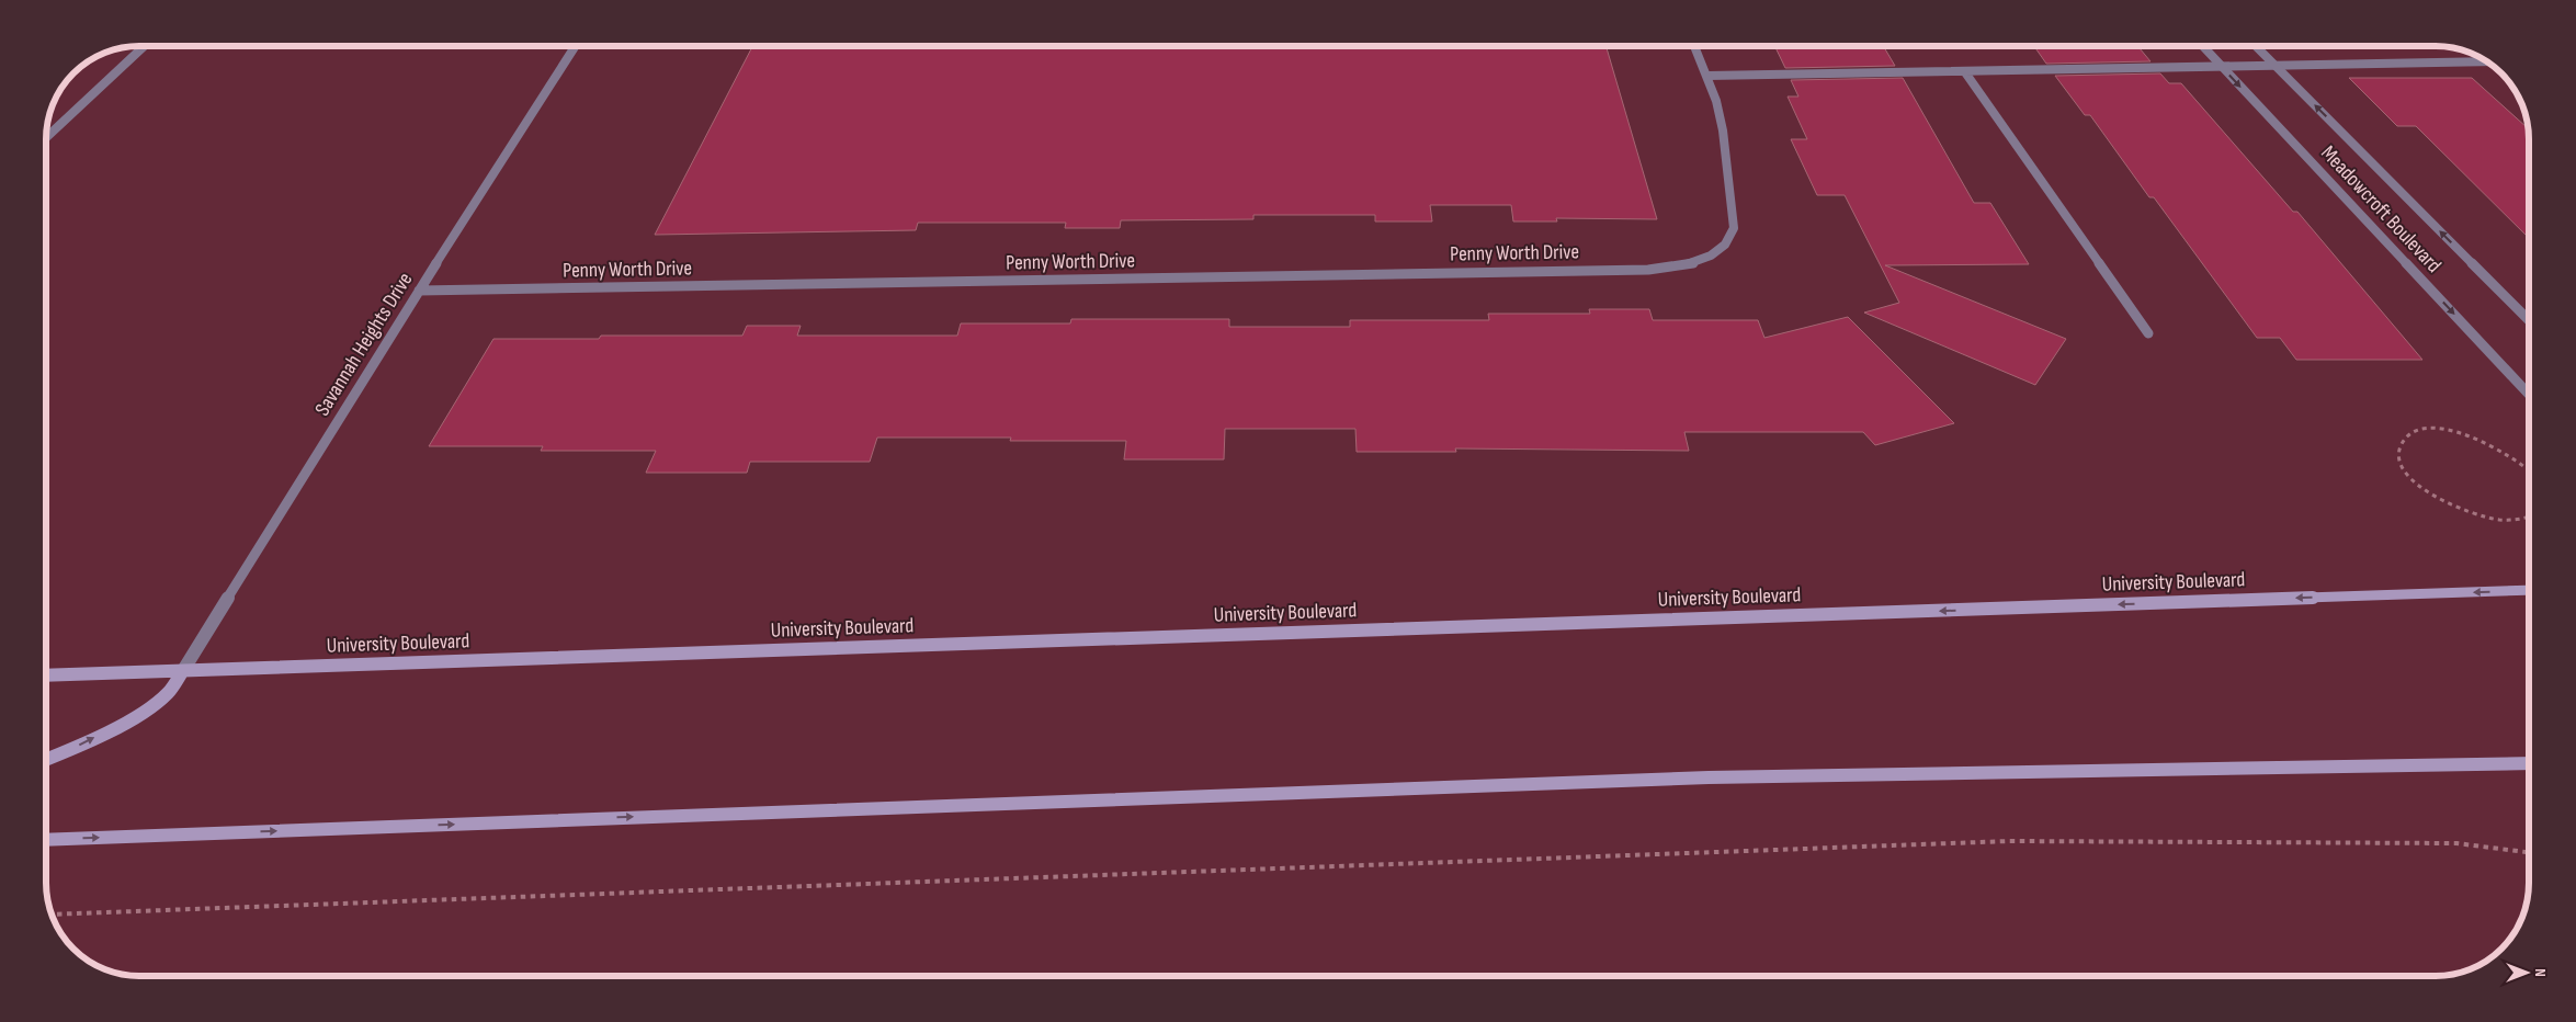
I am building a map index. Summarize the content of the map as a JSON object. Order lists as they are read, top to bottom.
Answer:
{
  "streets": {
    "main road": ["University Boulevard"],
    "street": ["Meadowcroft Boulevard", "Penny Worth Drive", "Savannah Heights Drive"]
  },
  "crossings": [
    ["Penny Worth Drive", "Savannah Heights Drive"],
    ["Savannah Heights Drive", "University Boulevard"]
  ],
  "one_way": ["University Boulevard"],
  "north": "right"
}
